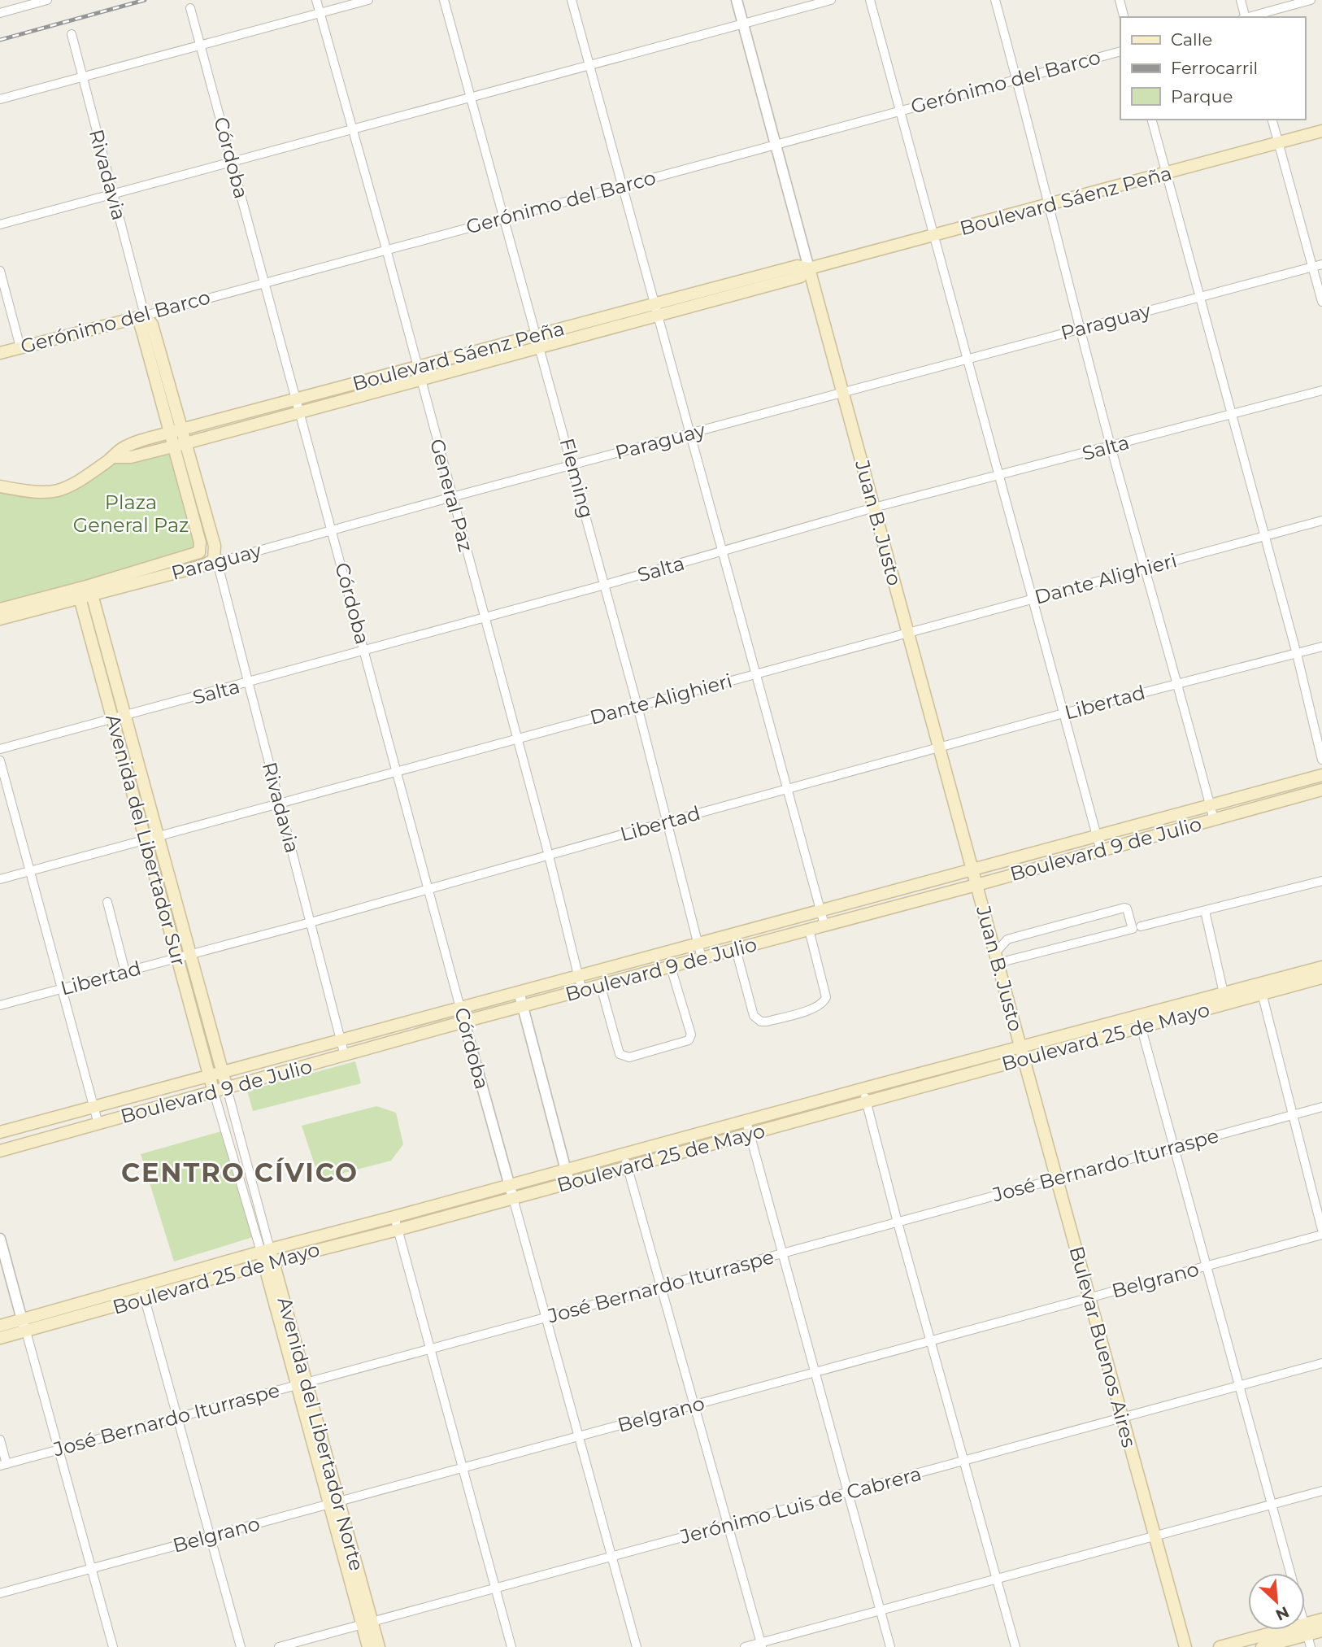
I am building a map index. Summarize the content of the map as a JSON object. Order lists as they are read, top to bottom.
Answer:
{
  "streets": {
    "main road": [
      "Gerónimo del Barco",
      "Rivadavia",
      "Boulevard Sáenz Peña",
      "Paraguay",
      "Juan B. Justo",
      "Avenida del Libertador Sur",
      "Boulevard 9 de Julio",
      "Boulevard 25 de Mayo",
      "Bulevar Buenos Aires",
      "Avenida del Libertador Norte"
    ],
    "street": [
      "Córdoba",
      "Salta",
      "Fleming",
      "General Paz",
      "Dante Alighieri",
      "Libertad",
      "José Bernardo Iturraspe",
      "Belgrano",
      "Jerónimo Luis de Cabrera"
    ]
  },
  "crossings": [
    ["Gerónimo del Barco", "Córdoba"],
    ["Gerónimo del Barco", "Rivadavia"],
    ["Gerónimo del Barco", "Fleming"],
    ["Gerónimo del Barco", "General Paz"],
    ["Gerónimo del Barco", "Juan B. Justo"],
    ["Córdoba", "Boulevard Sáenz Peña"],
    ["Córdoba", "Paraguay"],
    ["Córdoba", "Salta"],
    ["Córdoba", "Dante Alighieri"],
    ["Córdoba", "Libertad"],
    ["Córdoba", "Boulevard 9 de Julio"],
    ["Córdoba", "Boulevard 25 de Mayo"],
    ["Rivadavia", "Boulevard Sáenz Peña"],
    ["Rivadavia", "Paraguay"],
    ["Rivadavia", "Salta"],
    ["Rivadavia", "Dante Alighieri"],
    ["Rivadavia", "Libertad"],
    ["Rivadavia", "Boulevard 9 de Julio"],
    ["Boulevard Sáenz Peña", "Fleming"],
    ["Boulevard Sáenz Peña", "General Paz"],
    ["Boulevard Sáenz Peña", "Juan B. Justo"],
    ["Paraguay", "Fleming"],
    ["Paraguay", "General Paz"],
    ["Paraguay", "Juan B. Justo"],
    ["Paraguay", "Avenida del Libertador Sur"],
    ["Salta", "Fleming"],
    ["Salta", "General Paz"],
    ["Salta", "Juan B. Justo"],
    ["Salta", "Avenida del Libertador Sur"],
    ["Fleming", "Dante Alighieri"],
    ["Fleming", "Libertad"],
    ["Fleming", "Boulevard 9 de Julio"],
    ["General Paz", "Dante Alighieri"],
    ["General Paz", "Libertad"],
    ["General Paz", "Boulevard 9 de Julio"],
    ["Juan B. Justo", "Dante Alighieri"],
    ["Juan B. Justo", "Libertad"],
    ["Juan B. Justo", "Boulevard 9 de Julio"],
    ["Juan B. Justo", "Boulevard 25 de Mayo"],
    ["Juan B. Justo", "Bulevar Buenos Aires"],
    ["Dante Alighieri", "Avenida del Libertador Sur"],
    ["Libertad", "Avenida del Libertador Sur"],
    ["Avenida del Libertador Sur", "Boulevard 9 de Julio"],
    ["Avenida del Libertador Sur", "Avenida del Libertador Norte"],
    ["Boulevard 9 de Julio", "Avenida del Libertador Norte"],
    ["Boulevard 25 de Mayo", "Bulevar Buenos Aires"],
    ["Boulevard 25 de Mayo", "Avenida del Libertador Norte"],
    ["José Bernardo Iturraspe", "Bulevar Buenos Aires"],
    ["José Bernardo Iturraspe", "Avenida del Libertador Norte"],
    ["Belgrano", "Bulevar Buenos Aires"],
    ["Belgrano", "Avenida del Libertador Norte"],
    ["Bulevar Buenos Aires", "Jerónimo Luis de Cabrera"],
    ["Avenida del Libertador Norte", "Jerónimo Luis de Cabrera"]
  ],
  "districts": ["CENTRO CÍVICO"],
  "parks": ["Plaza General Paz"],
  "legend": ["Calle", "Ferrocarril", "Parque"],
  "north": "bottom right"
}
